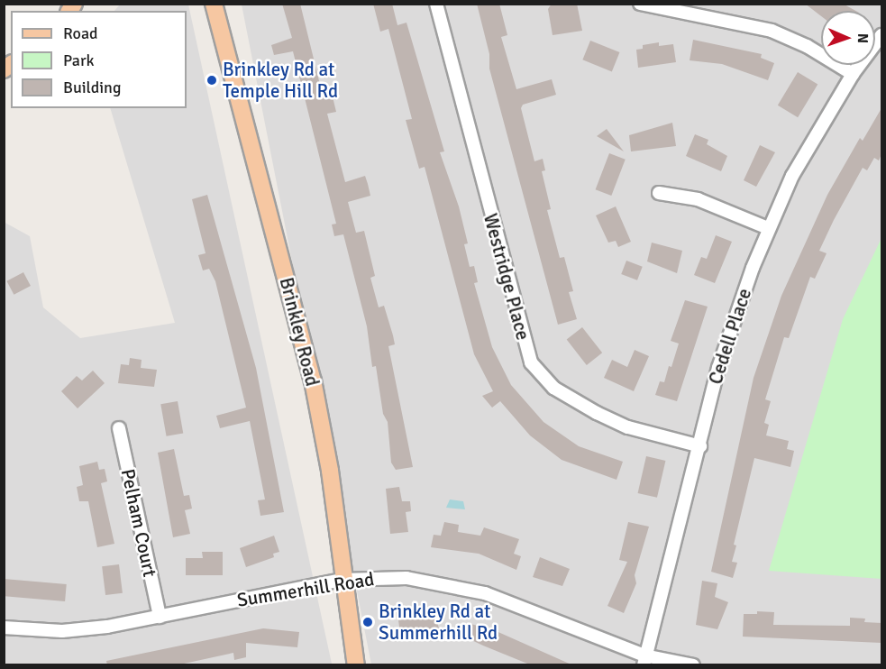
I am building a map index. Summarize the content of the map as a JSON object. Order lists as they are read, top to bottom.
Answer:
{
  "streets": {
    "main road": ["Brinkley Road"],
    "street": [
      "Westridge Place",
      "Cedell Place",
      "Pelham Court",
      "Summerhill Road"
    ]
  },
  "crossings": [
    ["Westridge Place", "Cedell Place"],
    ["Brinkley Road", "Summerhill Road"],
    ["Cedell Place", "Summerhill Road"],
    ["Pelham Court", "Summerhill Road"]
  ],
  "places": ["Brinkley Rd at Temple Hill Rd", "Brinkley Rd at Summerhill Rd"],
  "legend": ["Road", "Park", "Building"],
  "north": "right"
}
